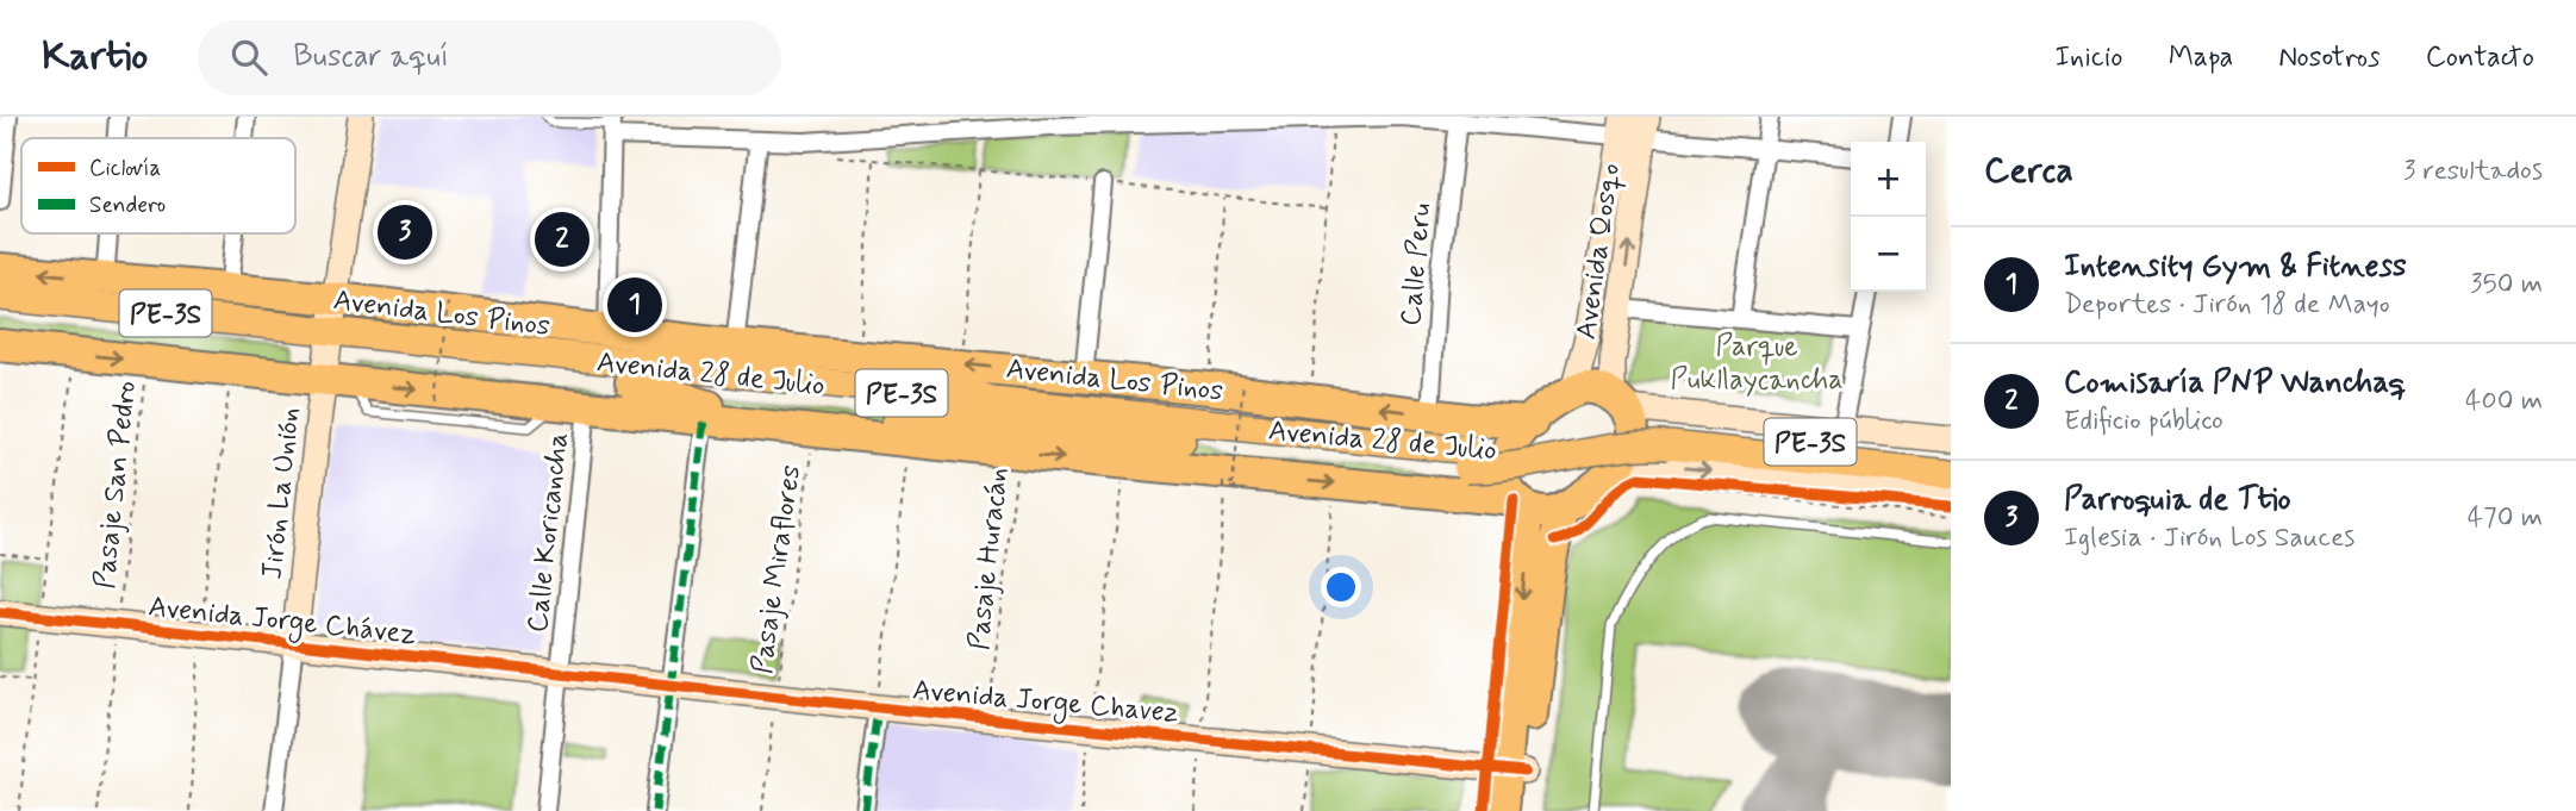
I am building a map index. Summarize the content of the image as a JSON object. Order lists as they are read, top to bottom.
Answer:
{
  "streets": {
    "highway": ["Avenida Los Pinos", "Avenida 28 de Julio"],
    "main road": ["PE-3S"],
    "street": [
      "Avenida Qosqo",
      "Calle Peru",
      "Jirón La Unión",
      "Calle Koricancha",
      "Avenida Jorge Chávez",
      "Avenida Jorge Chavez"
    ],
    "path": ["Pasaje San Pedro", "Pasaje Huracán", "Pasaje Miraflores"]
  },
  "crossings": [
    ["Avenida Qosqo", "Avenida Los Pinos"],
    ["Avenida Qosqo", "PE-3S"],
    ["Avenida Qosqo", "Avenida 28 de Julio"],
    ["Calle Peru", "Avenida Los Pinos"],
    ["Avenida Los Pinos", "PE-3S"],
    ["Avenida Los Pinos", "Avenida 28 de Julio"],
    ["Avenida Los Pinos", "Jirón La Unión"],
    ["PE-3S", "Avenida 28 de Julio"],
    ["Avenida 28 de Julio", "Pasaje San Pedro"],
    ["Avenida 28 de Julio", "Jirón La Unión"],
    ["Avenida 28 de Julio", "Calle Koricancha"],
    ["Avenida 28 de Julio", "Pasaje Huracán"],
    ["Avenida 28 de Julio", "Pasaje Miraflores"],
    ["Pasaje San Pedro", "Avenida Jorge Chávez"],
    ["Jirón La Unión", "Avenida Jorge Chávez"],
    ["Calle Koricancha", "Avenida Jorge Chávez"],
    ["Calle Koricancha", "Avenida Jorge Chavez"],
    ["Pasaje Huracán", "Avenida Jorge Chavez"],
    ["Pasaje Miraflores", "Avenida Jorge Chavez"],
    ["Avenida Jorge Chávez", "Avenida Jorge Chavez"]
  ],
  "parks": ["Parque Pukllaycancha"],
  "legend": ["Ciclovía", "Sendero"],
  "page": {
    "header": "Kartio",
    "search": "Buscar aquí",
    "nav": [
      "Inicio",
      "Mapa",
      "Nosotros",
      "Contacto"
    ],
    "heading": ["Cerca", "3 resultados"],
    "map_buttons": ["+", "−"],
    "pins": ["3", "2", "1"],
    "list": [
      {
        "mark": "1",
        "name": "Intensity Gym & Fitness",
        "note": "Deportes · Jirón 18 de Mayo",
        "value": "350 m"
      },
      {
        "mark": "2",
        "name": "Comisaría PNP Wanchaq",
        "note": "Edificio público",
        "value": "400 m"
      },
      {
        "mark": "3",
        "name": "Parroquia de Ttio",
        "note": "Iglesia · Jirón Los Sauces",
        "value": "470 m"
      }
    ]
  }
}
